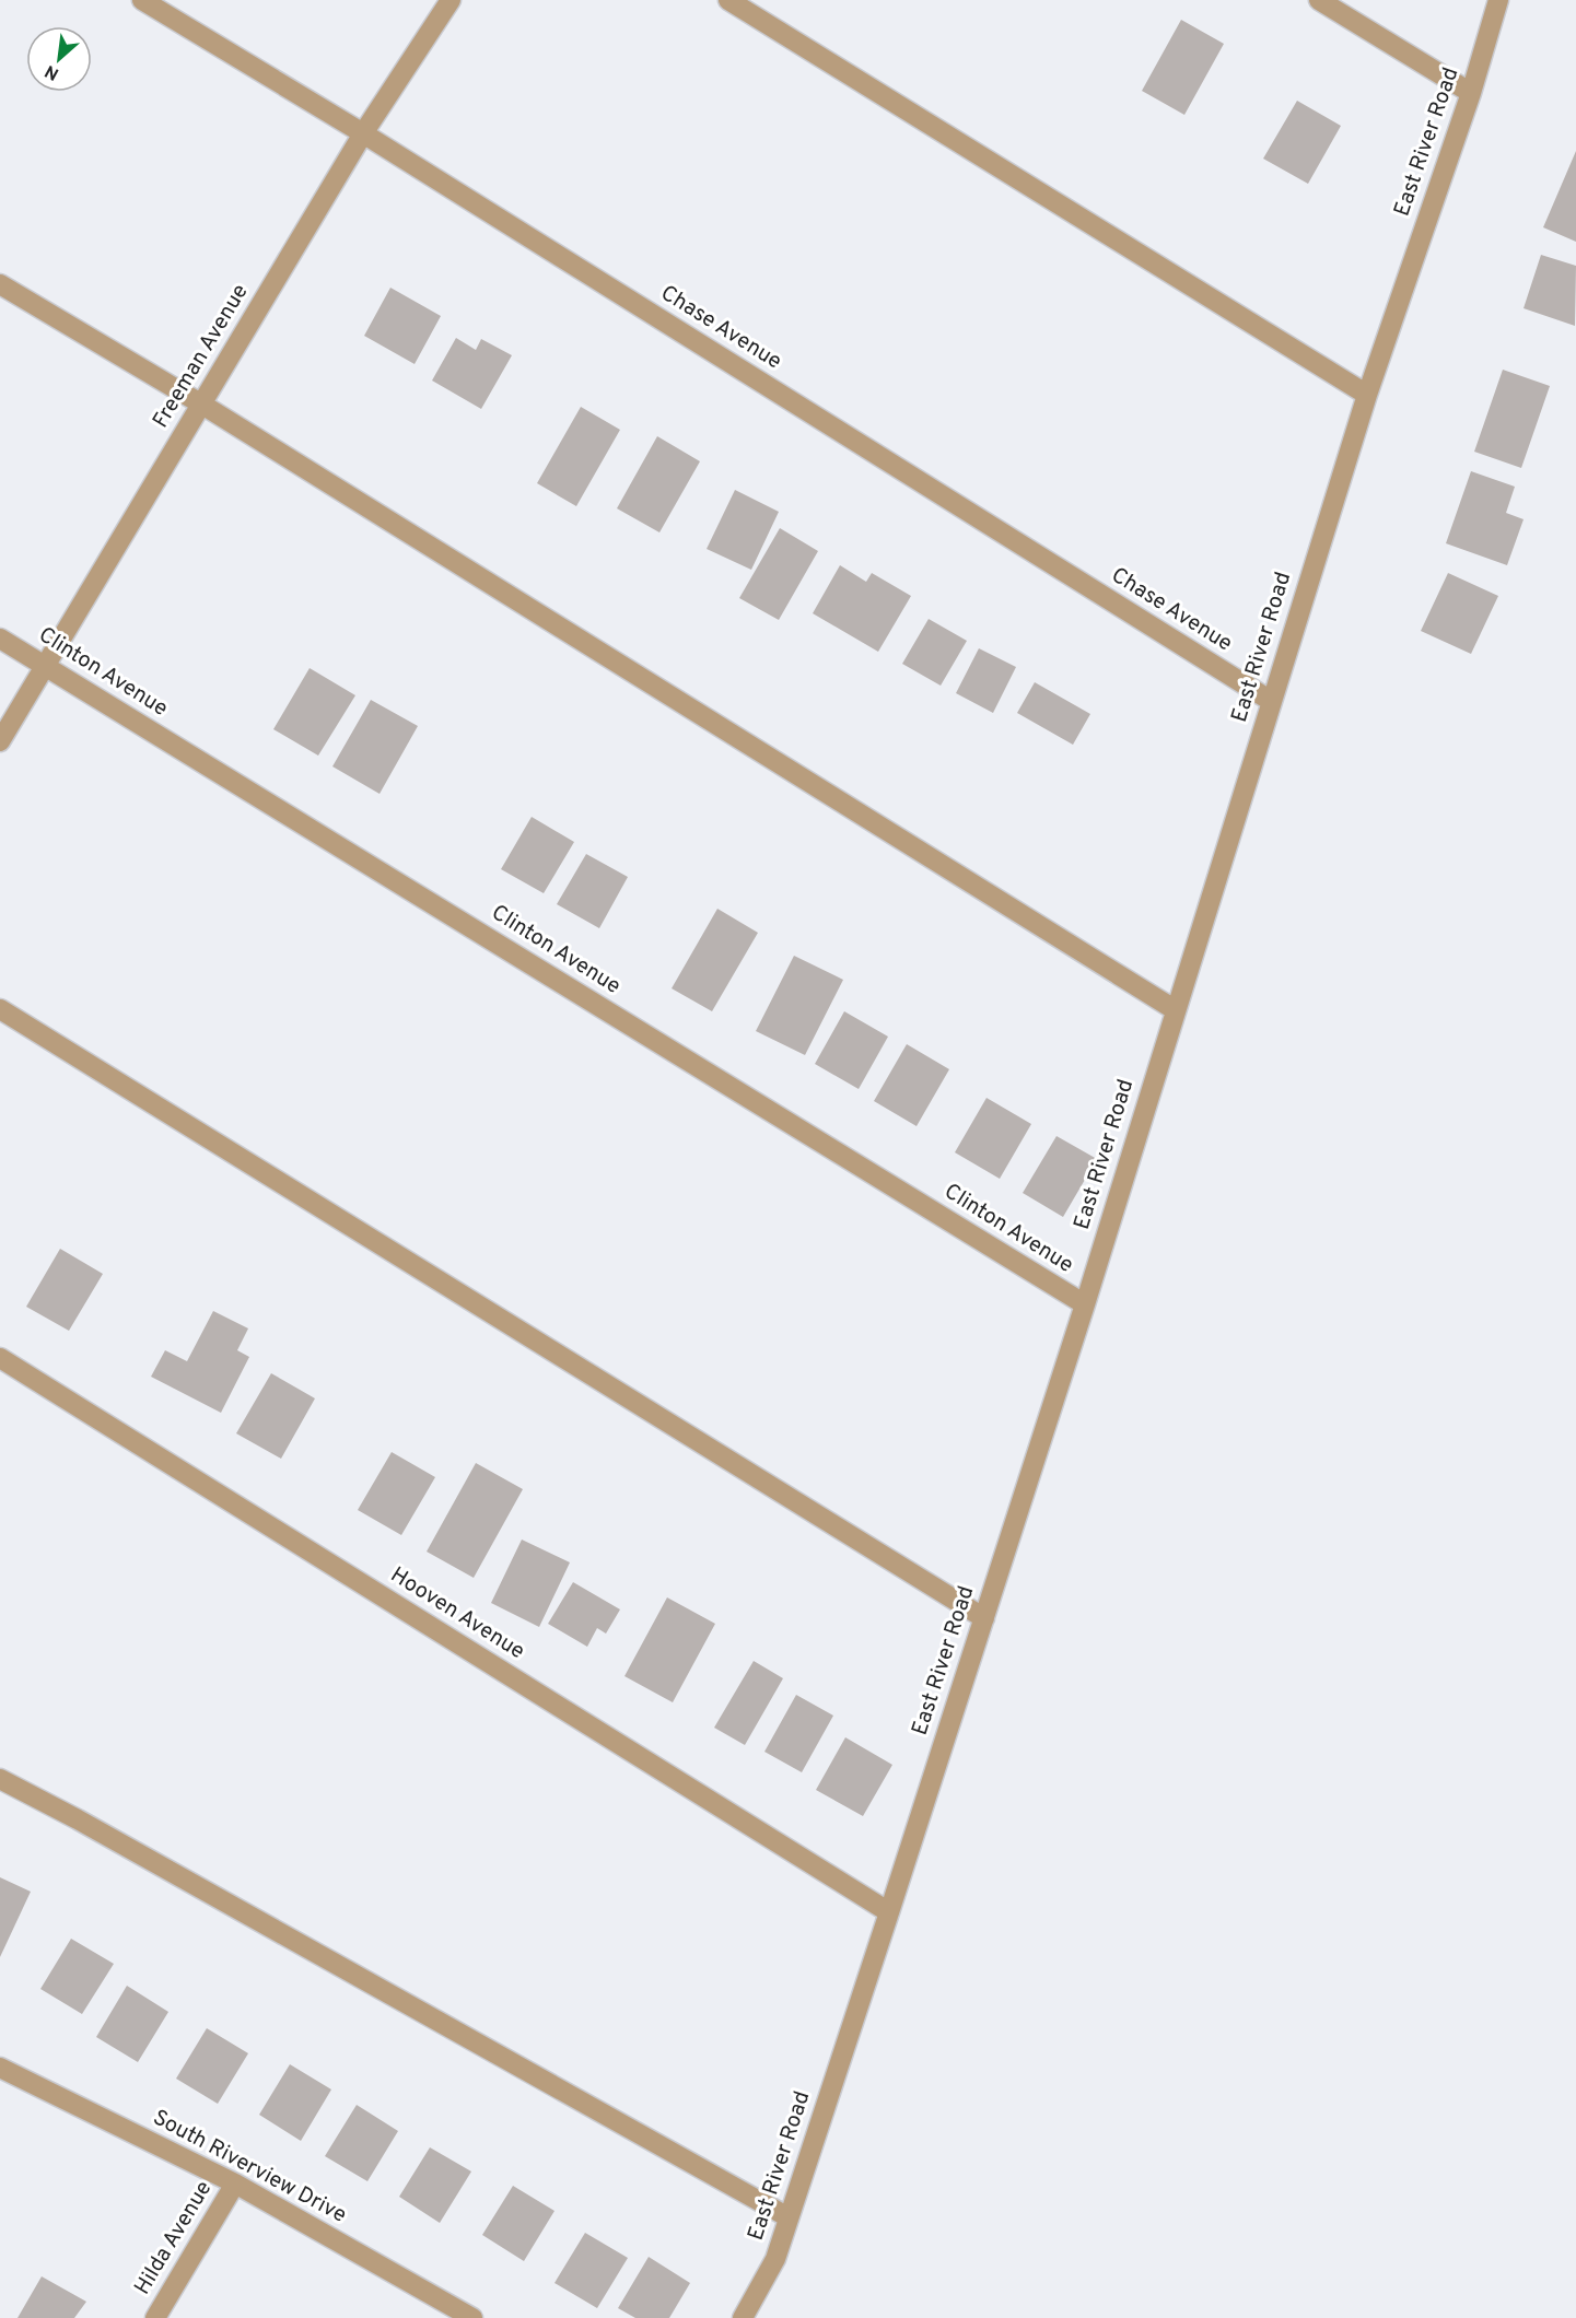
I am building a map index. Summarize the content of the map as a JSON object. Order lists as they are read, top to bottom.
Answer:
{
  "streets": {
    "street": [
      "East River Road",
      "Chase Avenue",
      "Freeman Avenue",
      "Clinton Avenue",
      "Hooven Avenue",
      "South Riverview Drive",
      "Hilda Avenue"
    ]
  },
  "crossings": [
    ["East River Road", "Chase Avenue"],
    ["East River Road", "Clinton Avenue"],
    ["East River Road", "Hooven Avenue"],
    ["Chase Avenue", "Freeman Avenue"],
    ["Freeman Avenue", "Clinton Avenue"],
    ["South Riverview Drive", "Hilda Avenue"]
  ],
  "north": "bottom left"
}
